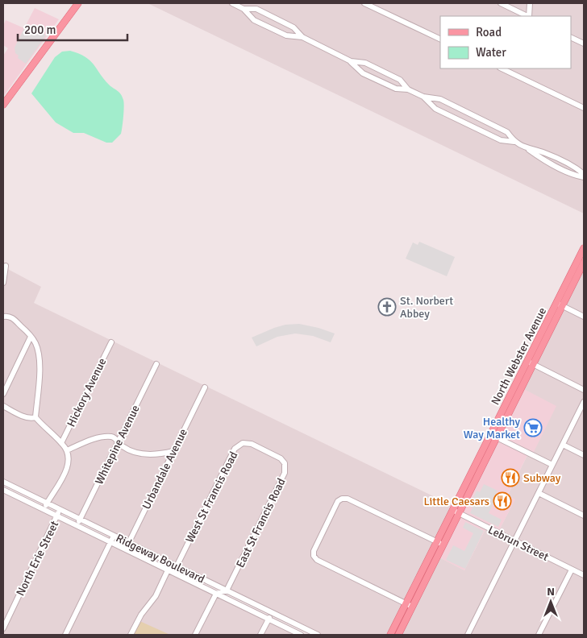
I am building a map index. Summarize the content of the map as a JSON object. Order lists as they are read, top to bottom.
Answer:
{
  "streets": {
    "main road": ["North Webster Avenue"],
    "street": [
      "Hickory Avenue",
      "Whitepine Avenue",
      "Urbandale Avenue",
      "West St Francis Road",
      "East St Francis Road",
      "Lebrun Street",
      "North Erie Street",
      "Ridgeway Boulevard"
    ]
  },
  "crossings": [
    ["North Webster Avenue", "Lebrun Street"],
    ["Whitepine Avenue", "Ridgeway Boulevard"],
    ["Urbandale Avenue", "Ridgeway Boulevard"],
    ["West St Francis Road", "East St Francis Road"],
    ["West St Francis Road", "Ridgeway Boulevard"],
    ["East St Francis Road", "Ridgeway Boulevard"],
    ["North Erie Street", "Ridgeway Boulevard"]
  ],
  "places": {
    "church": ["St. Norbert Abbey"],
    "supermarket": ["Healthy Way Market"],
    "restaurant": ["Subway", "Little Caesars"]
  },
  "legend": ["Road", "Water"],
  "scale_bar": "200 m",
  "north": "top"
}
